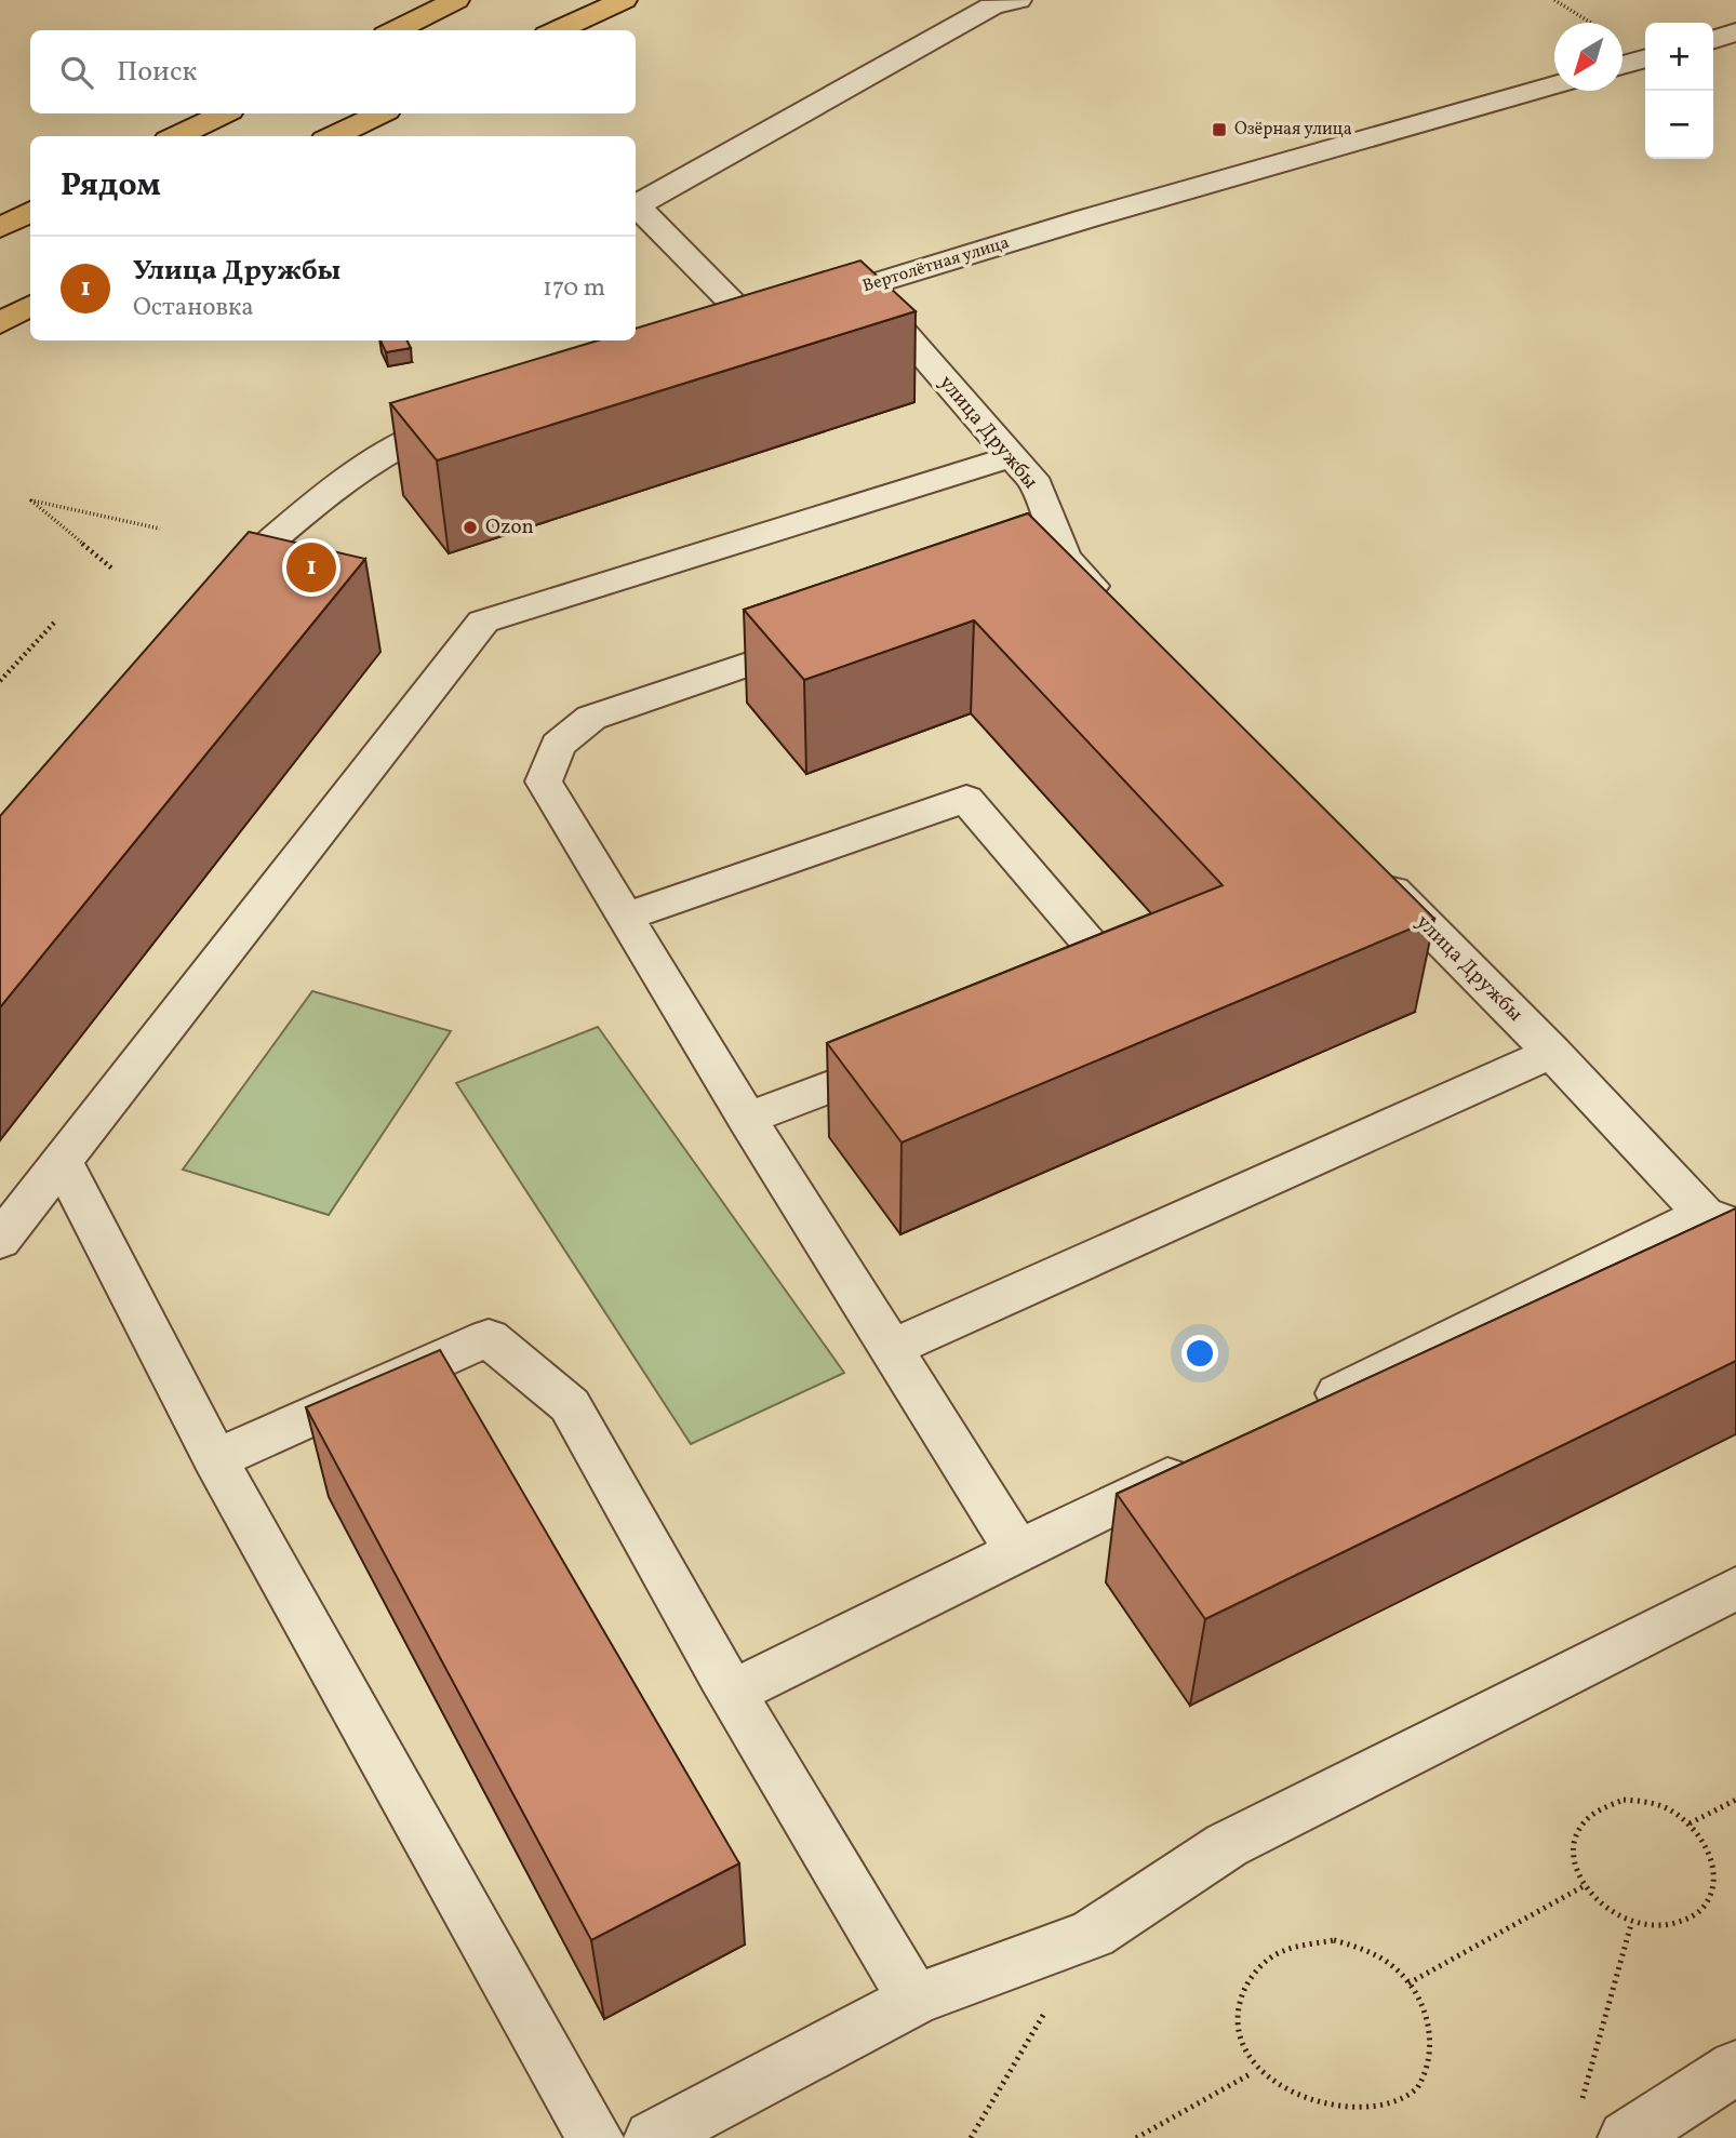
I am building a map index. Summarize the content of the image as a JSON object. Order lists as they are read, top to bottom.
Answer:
{
  "streets": {
    "street": ["Вертолётная улица", "улица Дружбы"]
  },
  "crossings": [
    ["Вертолётная улица", "улица Дружбы"]
  ],
  "places": {
    "transit": ["Озёрная улица"],
    "other": ["Ozon"]
  },
  "north": "bottom left",
  "page": {
    "map_buttons": ["+", "−"],
    "search": "Поиск",
    "heading": "Рядом",
    "list": [
      {
        "mark": "1",
        "name": "Улица Дружбы",
        "note": "Остановка",
        "value": "170 m"
      }
    ],
    "pins": "1"
  }
}
